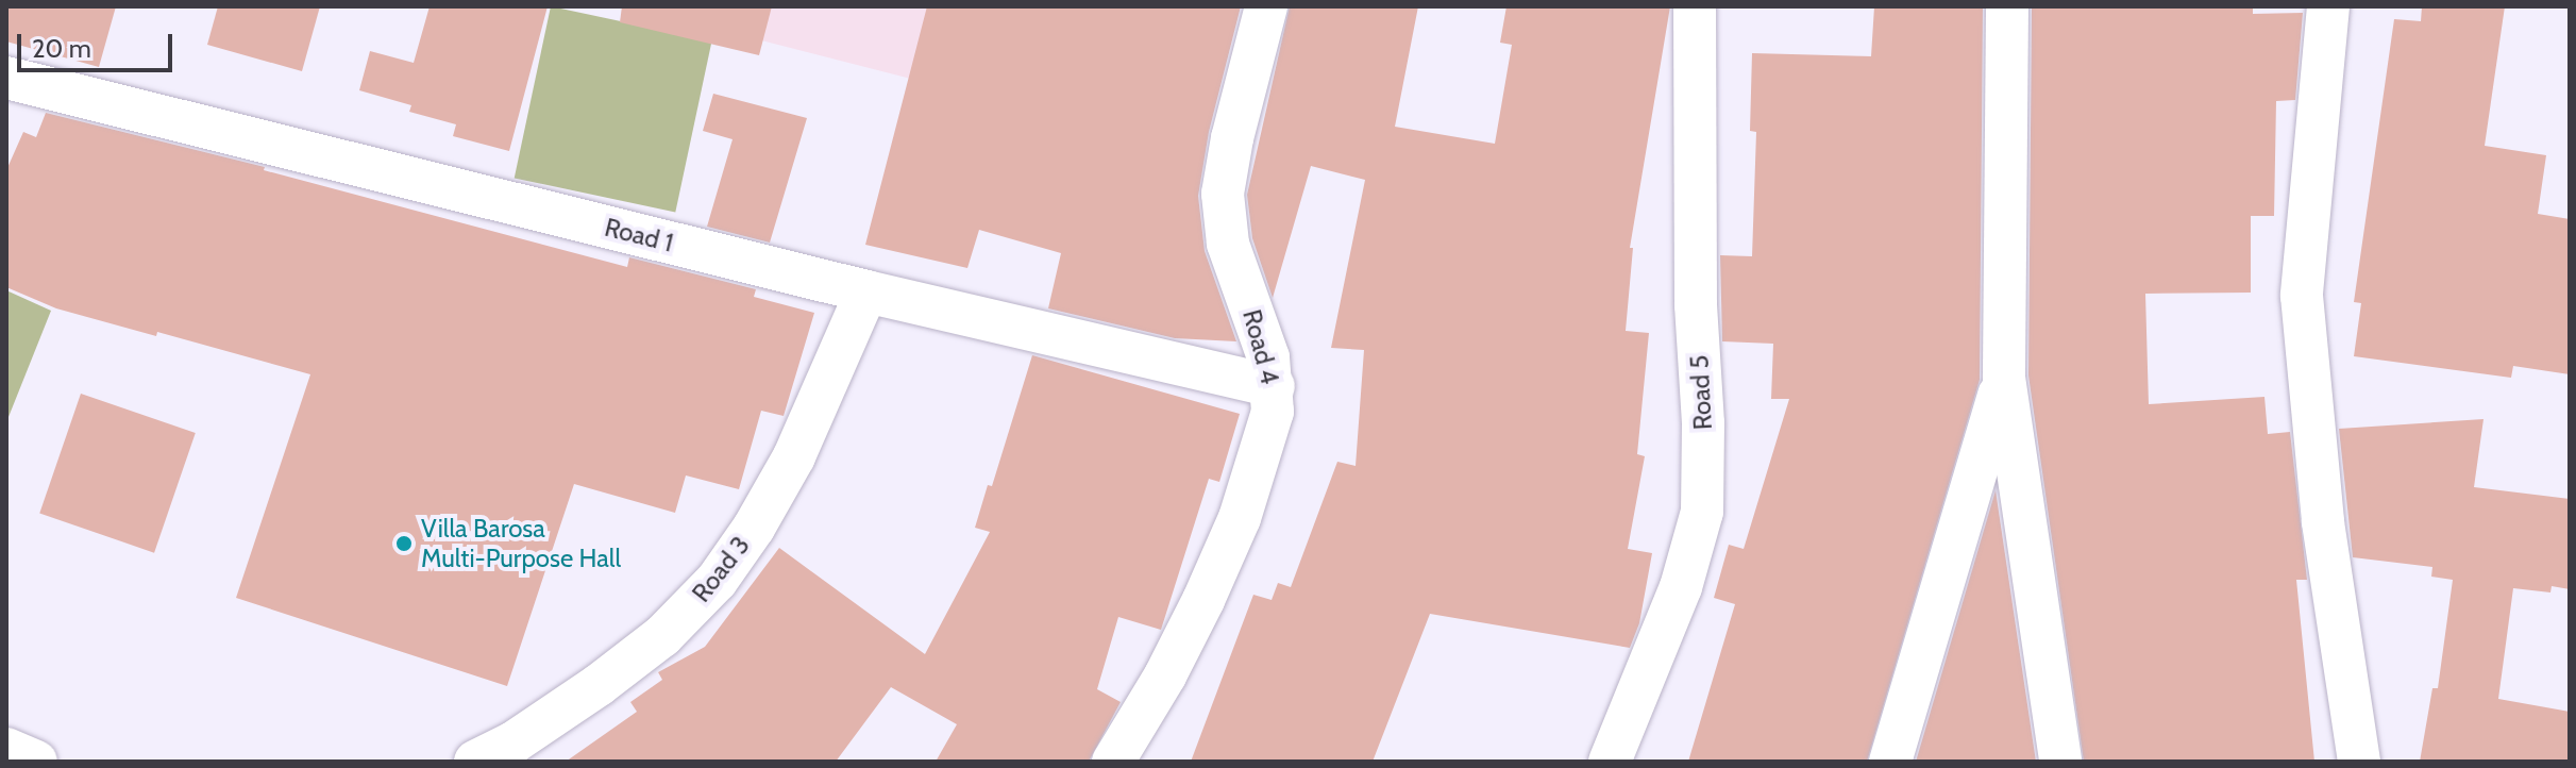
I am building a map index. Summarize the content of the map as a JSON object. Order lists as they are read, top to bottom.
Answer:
{
  "streets": {
    "street": [
      "Road 1",
      "Road 4",
      "Road 5",
      "Road 3"
    ]
  },
  "crossings": [
    ["Road 1", "Road 4"],
    ["Road 1", "Road 3"]
  ],
  "places": ["Villa Barosa Multi-Purpose Hall"],
  "scale_bar": "20 m"
}
